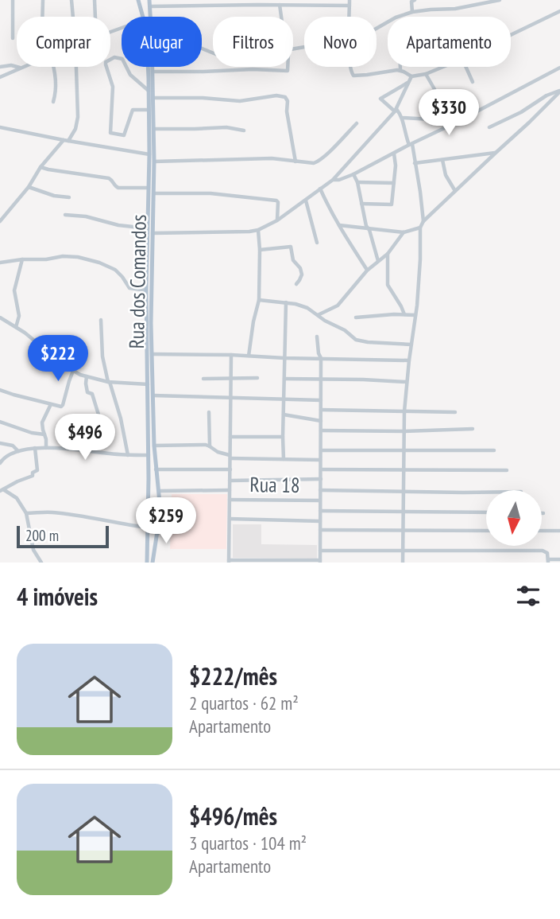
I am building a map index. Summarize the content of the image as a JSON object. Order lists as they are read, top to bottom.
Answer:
{
  "streets": {
    "main road": ["Rua dos Comandos"],
    "street": ["Rua 18"]
  },
  "scale_bar": "200 m",
  "north": "bottom",
  "page": {
    "chip": [
      "Comprar",
      "Alugar",
      "Filtros",
      "Novo",
      "Apartamento"
    ],
    "price": [
      "$330",
      "$222",
      "$496",
      "$259"
    ],
    "scale": "200 m",
    "heading": "4 imóveis",
    "list": [
      {
        "name": "$222/mês",
        "note": "2 quartos · 62 m² · Apartamento"
      },
      {
        "name": "$496/mês",
        "note": "3 quartos · 104 m² · Apartamento"
      }
    ]
  }
}
